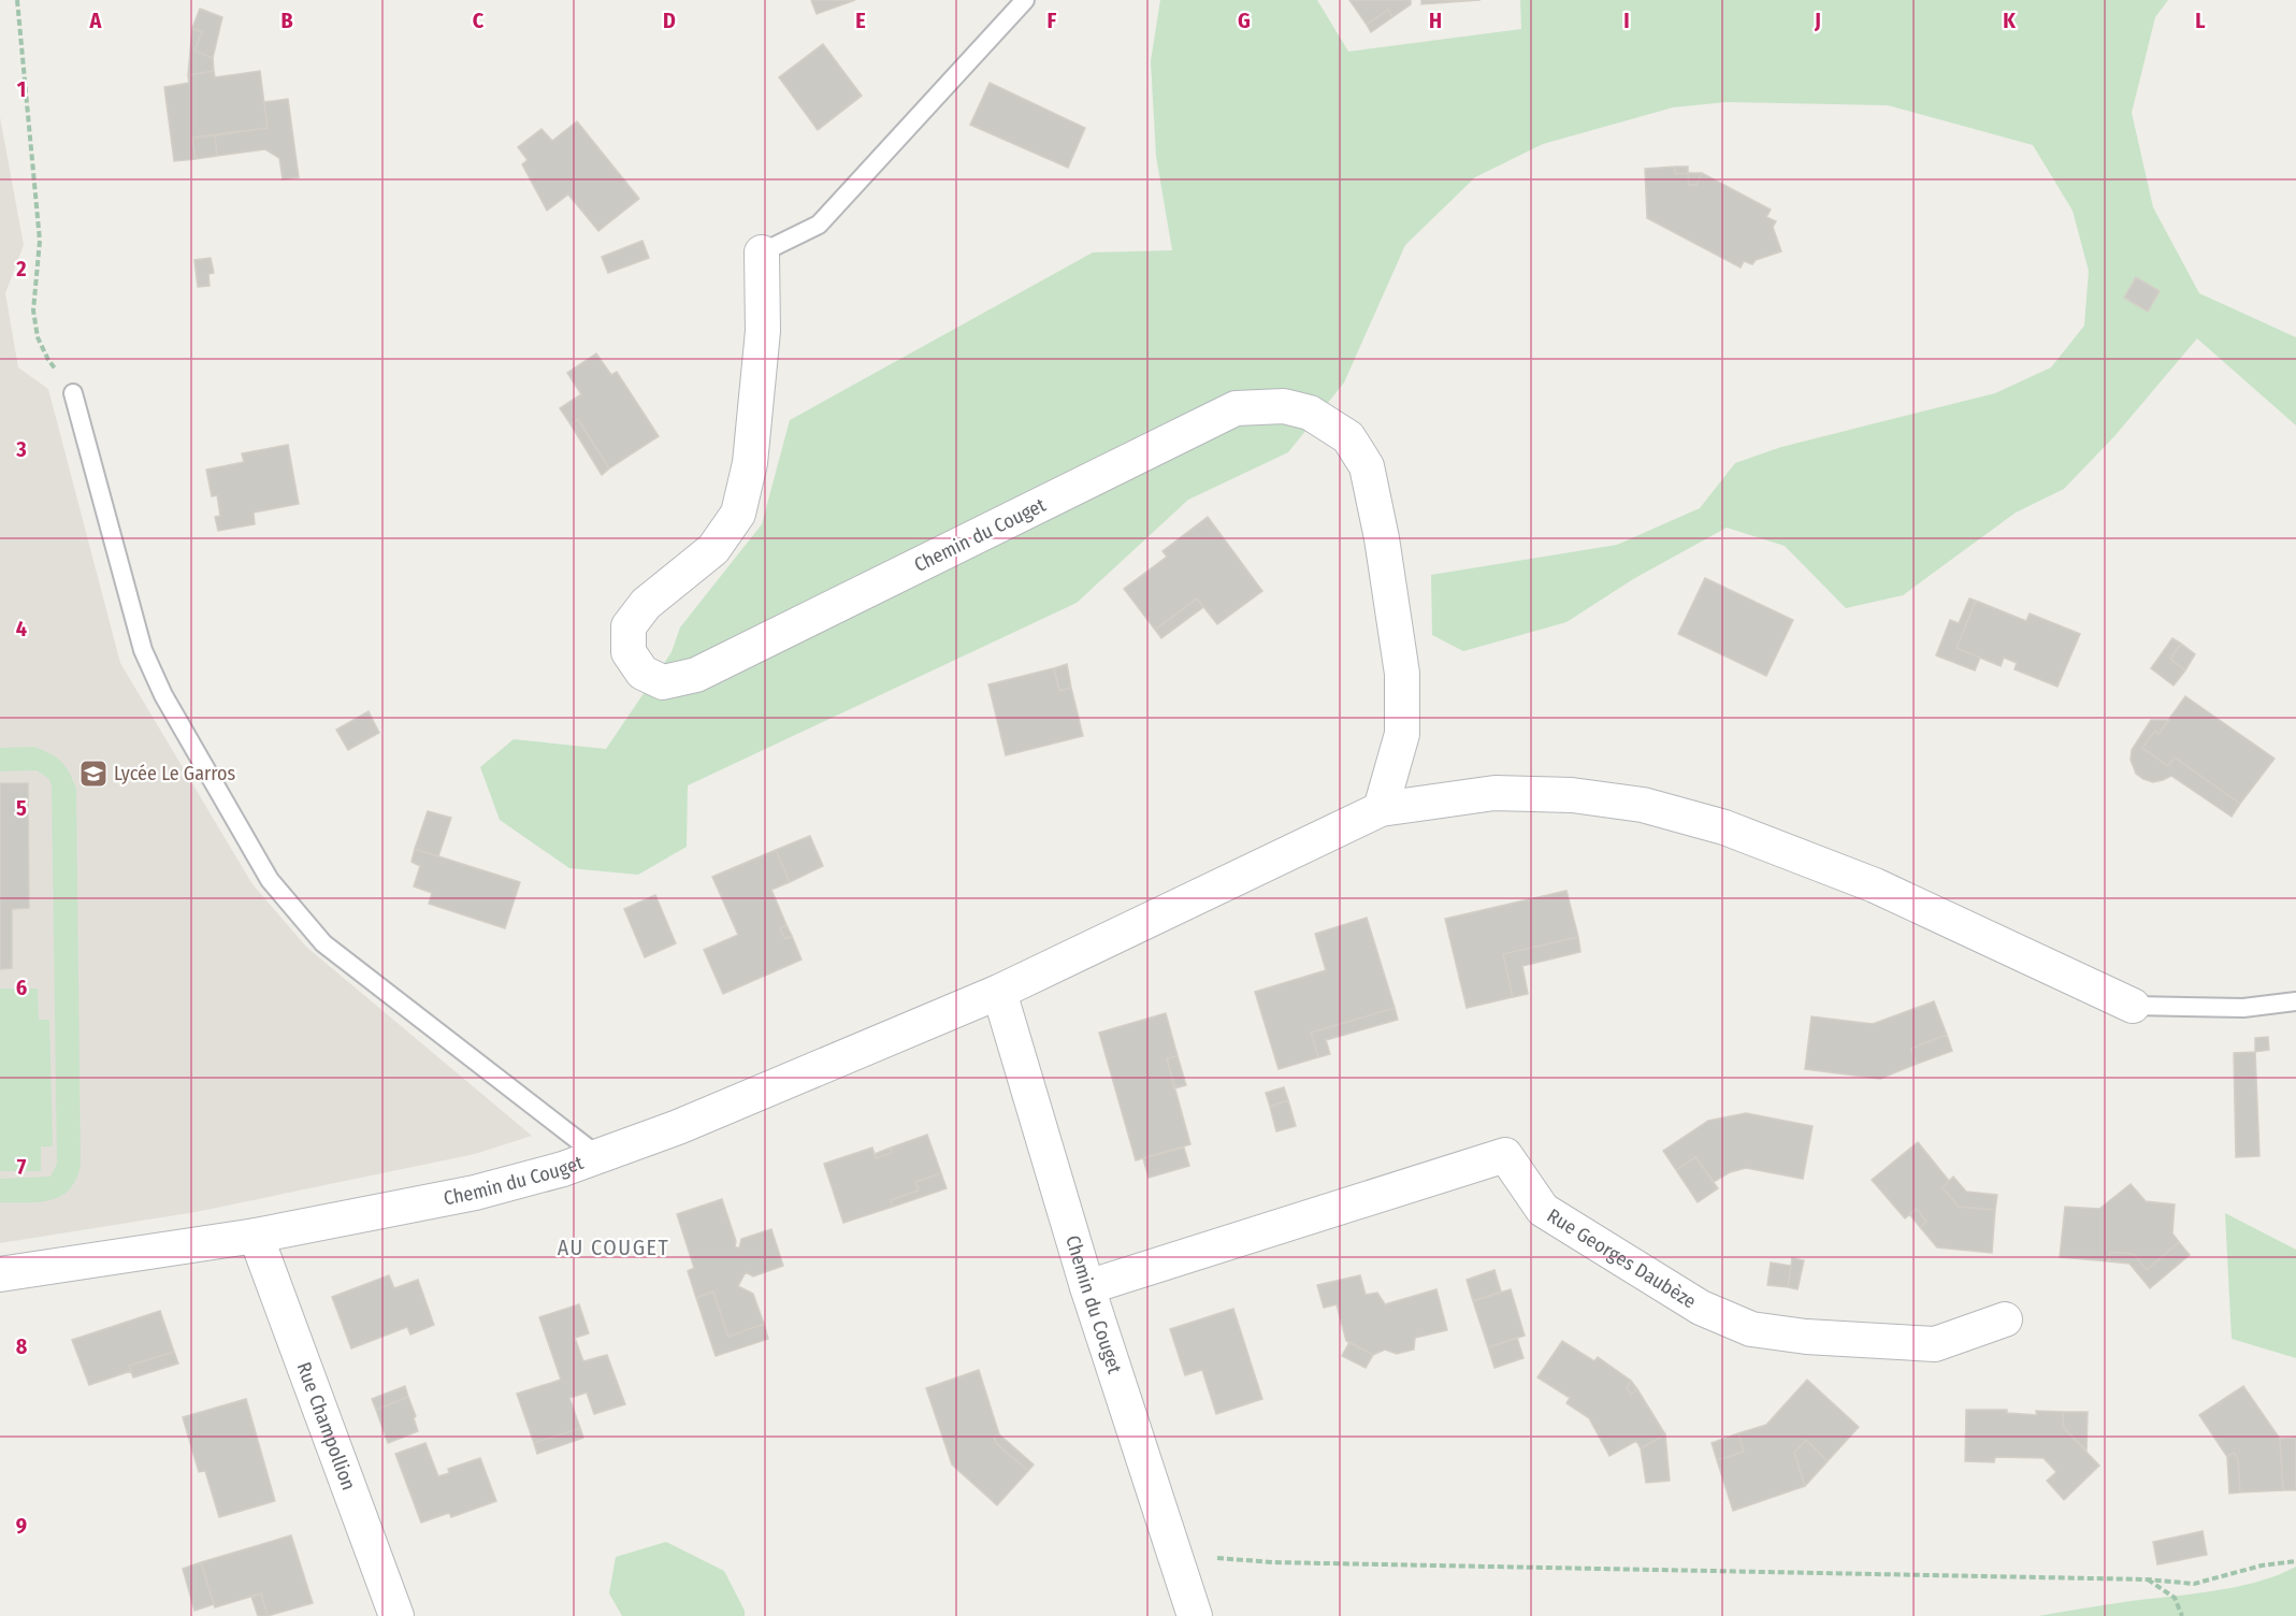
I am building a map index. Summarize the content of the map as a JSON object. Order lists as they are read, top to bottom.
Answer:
{
  "streets": {
    "street": ["Chemin du Couget", "Rue Georges Daubèze", "Rue Champollion"]
  },
  "crossings": [
    ["Chemin du Couget", "Rue Georges Daubèze"],
    ["Chemin du Couget", "Rue Champollion"]
  ],
  "districts": ["AU COUGET"],
  "places": {
    "school or university": ["Lycée Le Garros"]
  },
  "grid": {
    "columns": [
      "A",
      "B",
      "C",
      "D",
      "E",
      "F",
      "G",
      "H",
      "I",
      "J",
      "K",
      "L"
    ],
    "rows": [
      "1",
      "2",
      "3",
      "4",
      "5",
      "6",
      "7",
      "8",
      "9"
    ]
  }
}
